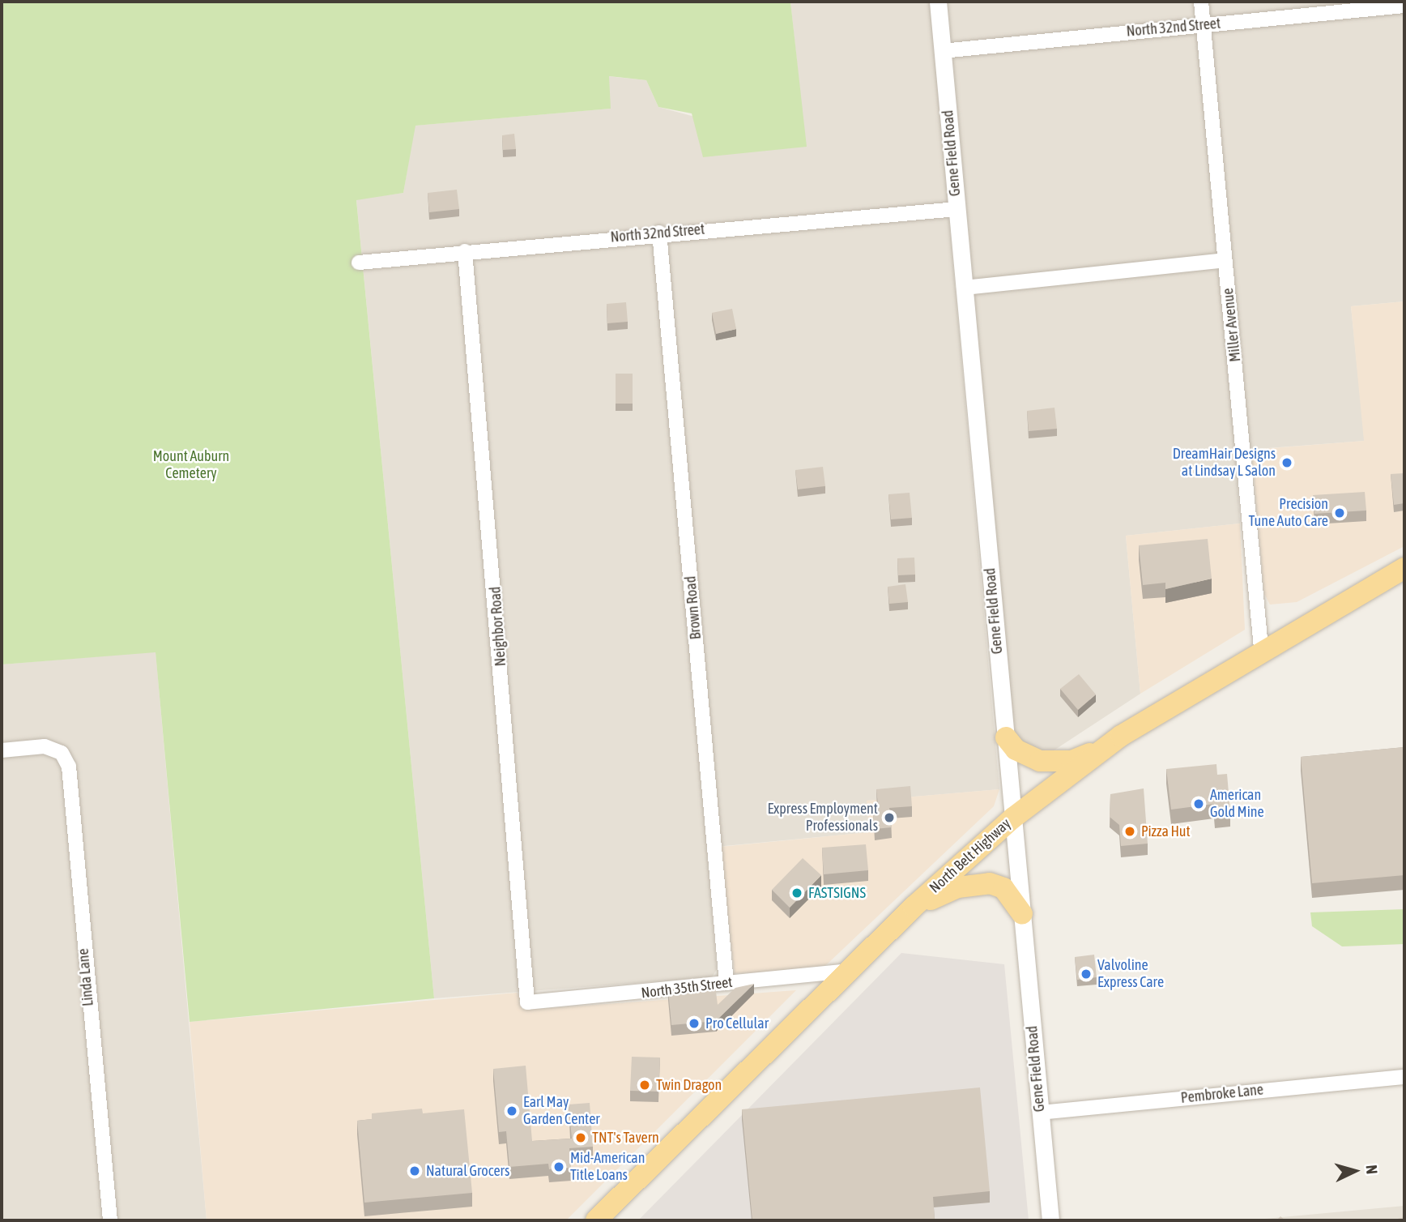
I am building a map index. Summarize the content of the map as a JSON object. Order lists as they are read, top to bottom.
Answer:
{
  "streets": {
    "main road": ["North Belt Highway"],
    "street": [
      "North 32nd Street",
      "Gene Field Road",
      "Miller Avenue",
      "Brown Road",
      "Neighbor Road",
      "Linda Lane",
      "North 35th Street",
      "Pembroke Lane"
    ]
  },
  "crossings": [
    ["North 32nd Street", "Gene Field Road"],
    ["North 32nd Street", "Miller Avenue"],
    ["North 32nd Street", "Brown Road"],
    ["North 32nd Street", "Neighbor Road"],
    ["Gene Field Road", "North Belt Highway"],
    ["Gene Field Road", "Pembroke Lane"],
    ["Miller Avenue", "North Belt Highway"],
    ["Brown Road", "North 35th Street"],
    ["Neighbor Road", "North 35th Street"],
    ["North Belt Highway", "North 35th Street"]
  ],
  "parks": ["Mount Auburn Cemetery"],
  "places": [
    "DreamHair Designs at Lindsay L Salon",
    "Precision Tune Auto Care",
    "American Gold Mine",
    "Express Employment Professionals",
    "Pizza Hut",
    "FASTSIGNS",
    "Valvoline Express Care",
    "Pro Cellular",
    "Twin Dragon",
    "Earl May Garden Center",
    "TNT's Tavern",
    "Mid-American Title Loans",
    "Natural Grocers"
  ],
  "north": "right"
}
